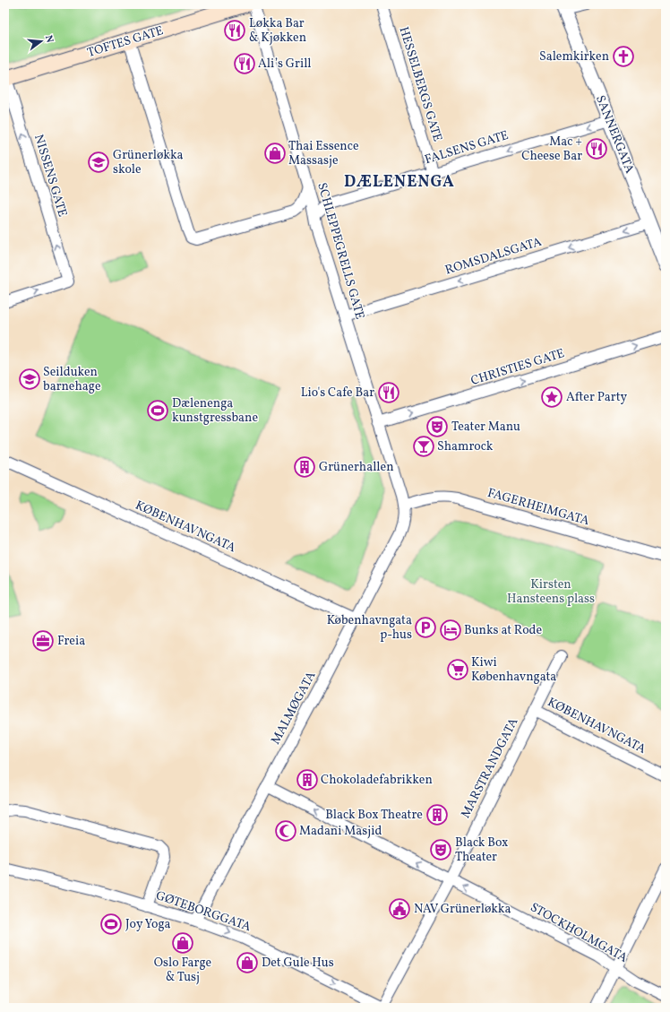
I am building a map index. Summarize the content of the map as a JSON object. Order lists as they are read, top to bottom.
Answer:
{
  "streets": {
    "main road": ["TOFTES GATE"],
    "street": [
      "HESSELBERGS GATE",
      "SANNERGATA",
      "FALSENS GATE",
      "NISSENS GATE",
      "SCHLEPPEGRELLS GATE",
      "ROMSDALSGATA",
      "CHRISTIES GATE",
      "FAGERHEIMGATA",
      "KØBENHAVNGATA",
      "MALMØGATA",
      "MARSTRANDGATA",
      "GØTEBORGGATA",
      "STOCKHOLMGATA"
    ]
  },
  "crossings": [
    ["TOFTES GATE", "NISSENS GATE"],
    ["HESSELBERGS GATE", "FALSENS GATE"],
    ["SANNERGATA", "FALSENS GATE"],
    ["SANNERGATA", "ROMSDALSGATA"],
    ["FALSENS GATE", "SCHLEPPEGRELLS GATE"],
    ["SCHLEPPEGRELLS GATE", "ROMSDALSGATA"],
    ["SCHLEPPEGRELLS GATE", "CHRISTIES GATE"],
    ["SCHLEPPEGRELLS GATE", "FAGERHEIMGATA"],
    ["SCHLEPPEGRELLS GATE", "MALMØGATA"],
    ["FAGERHEIMGATA", "MALMØGATA"],
    ["KØBENHAVNGATA", "MALMØGATA"],
    ["KØBENHAVNGATA", "MARSTRANDGATA"],
    ["MALMØGATA", "GØTEBORGGATA"],
    ["MALMØGATA", "STOCKHOLMGATA"],
    ["MARSTRANDGATA", "GØTEBORGGATA"],
    ["MARSTRANDGATA", "STOCKHOLMGATA"]
  ],
  "one_way": [
    "FALSENS GATE",
    "NISSENS GATE",
    "ROMSDALSGATA",
    "CHRISTIES GATE",
    "GØTEBORGGATA",
    "STOCKHOLMGATA"
  ],
  "districts": ["DÆLENENGA"],
  "parks": ["Kirsten Hansteens plass"],
  "places": {
    "restaurant": [
      "Løkka Bar & Kjøkken",
      "Ali’s Grill",
      "Mac + Cheese Bar",
      "Lio's Cafe Bar"
    ],
    "church": ["Salemkirken"],
    "shop": ["Thai Essence Massasje", "Oslo Farge & Tusj", "Det Gule Hus"],
    "school or university": ["Grünerløkka skole", "Seilduken barnehage"],
    "place": ["After Party"],
    "sports": ["Dælenenga kunstgressbane", "Joy Yoga"],
    "theatre": ["Teater Manu", "Black Box Theater"],
    "bar": ["Shamrock"],
    "building": ["Grünerhallen", "Chokoladefabrikken", "Black Box Theatre"],
    "parking": ["Københavngata p-hus"],
    "hotel": ["Bunks at Rode"],
    "office": ["Freia"],
    "supermarket": ["Kiwi Københavngata"],
    "mosque": ["Madani Masjid"],
    "public building": ["NAV Grünerløkka"]
  },
  "north": "right"
}
